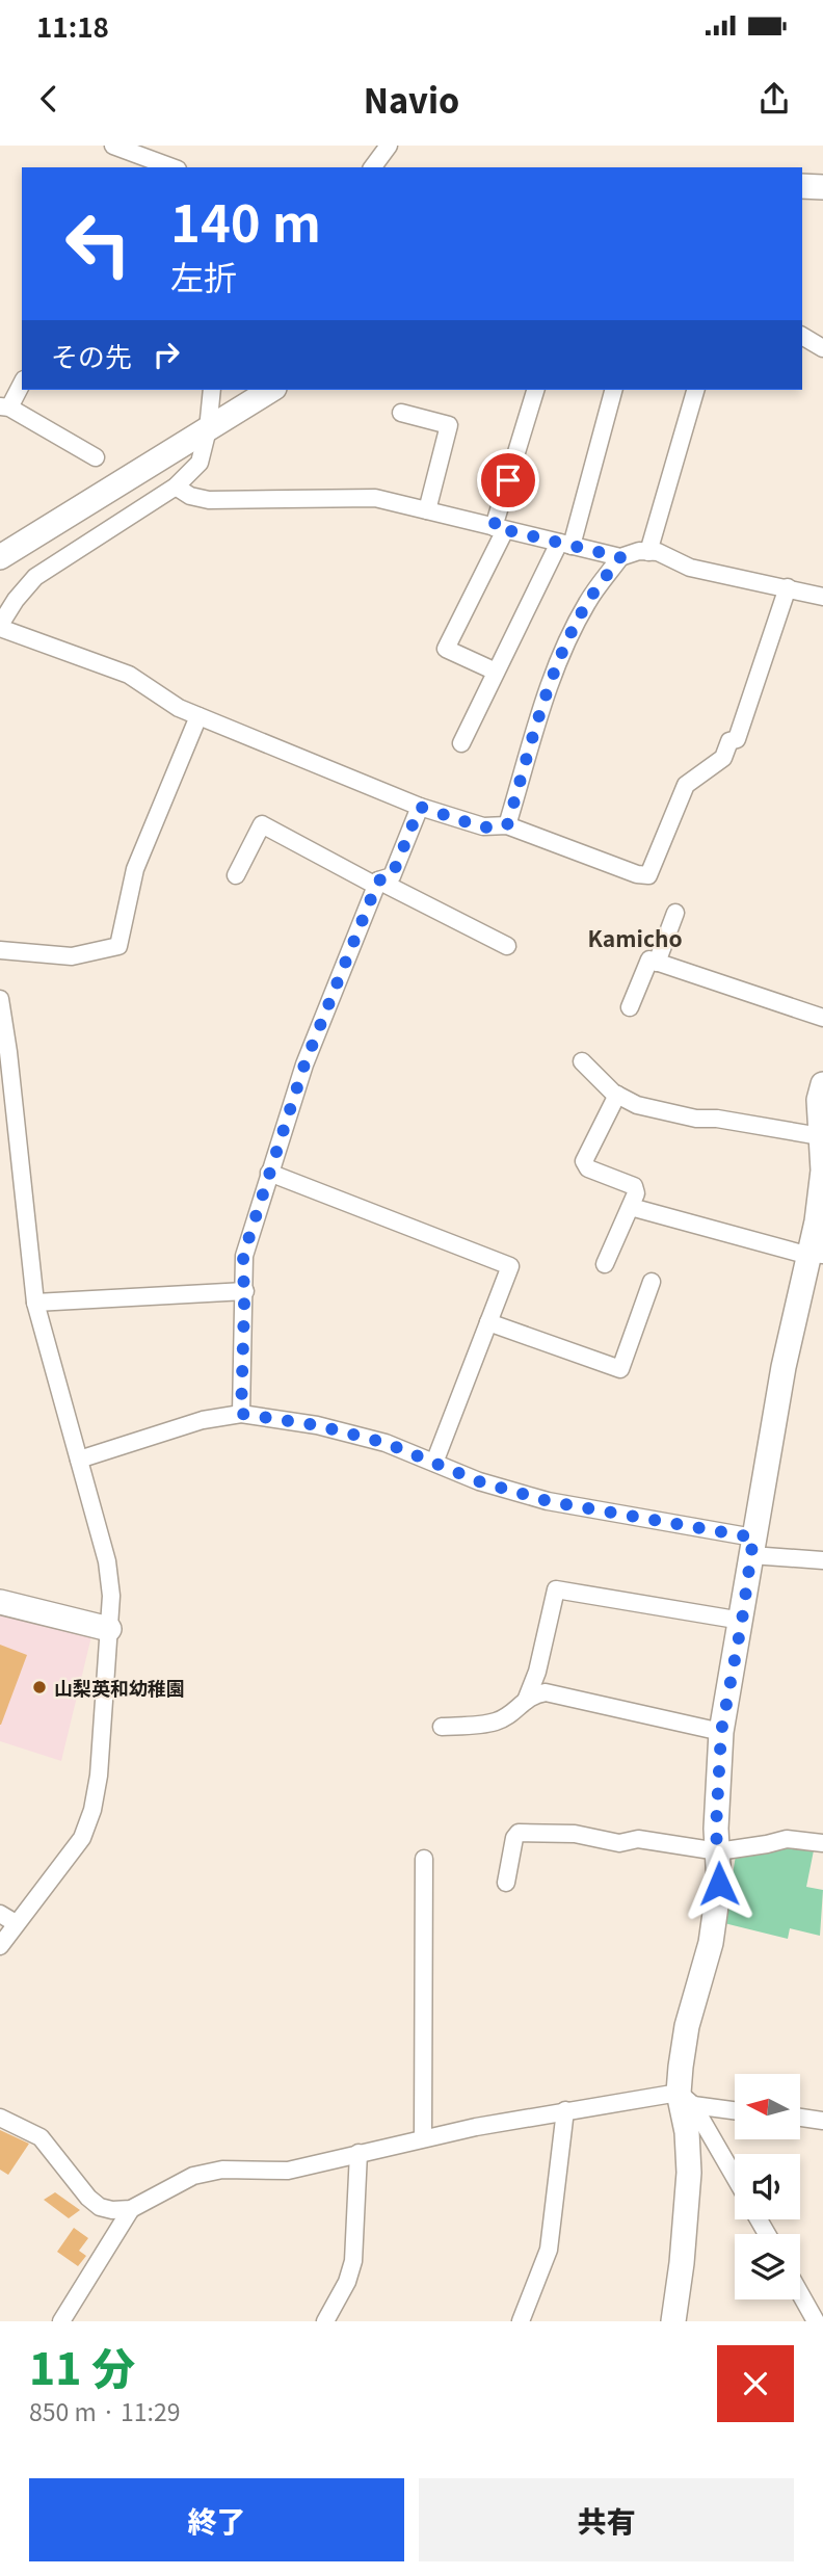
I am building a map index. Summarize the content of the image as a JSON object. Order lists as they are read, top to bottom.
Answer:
{
  "districts": ["Kamicho"],
  "places": ["山梨英和幼稚園"],
  "north": "left",
  "page": {
    "status": "11:18",
    "header": "Navio",
    "turn": ["140 m", "左折"],
    "then": "その先",
    "heading": ["11 分", "850 m · 11:29"],
    "buttons": ["終了", "共有"]
  }
}
